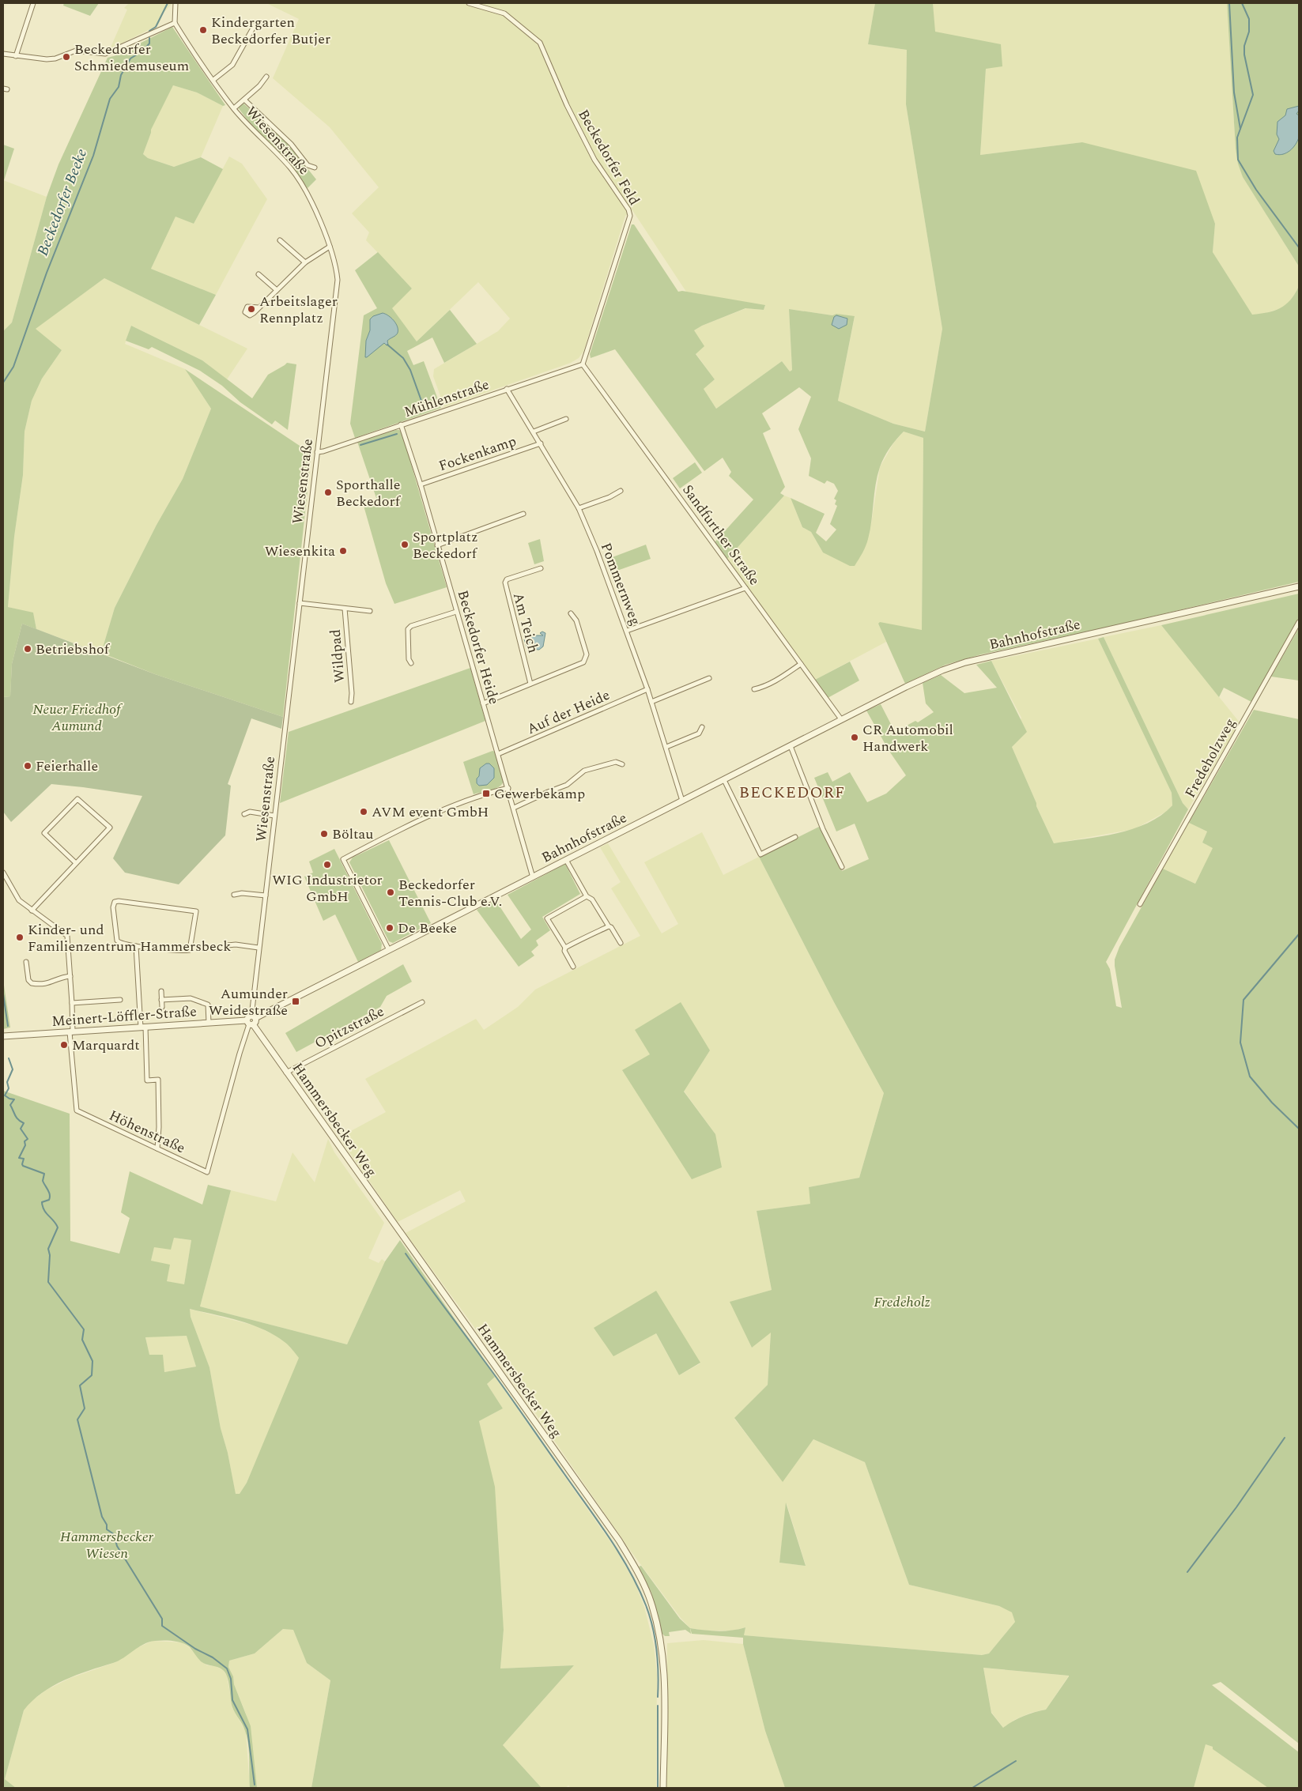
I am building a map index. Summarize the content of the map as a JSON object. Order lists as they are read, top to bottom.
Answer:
{
  "streets": {
    "street": [
      "Wiesenstraße",
      "Beckedorfer Feld",
      "Mühlenstraße",
      "Fockenkamp",
      "Sandfurther Straße",
      "Pommernweg",
      "Am Teich",
      "Bahnhofstraße",
      "Beckedorfer Heide",
      "Wildpad",
      "Auf der Heide",
      "Fredeholzweg",
      "Meinert-Löffler-Straße",
      "Opitzstraße",
      "Hammersbecker Weg",
      "Höhenstraße"
    ]
  },
  "crossings": [
    ["Wiesenstraße", "Mühlenstraße"],
    ["Wiesenstraße", "Bahnhofstraße"],
    ["Wiesenstraße", "Wildpad"],
    ["Wiesenstraße", "Meinert-Löffler-Straße"],
    ["Wiesenstraße", "Hammersbecker Weg"],
    ["Wiesenstraße", "Höhenstraße"],
    ["Beckedorfer Feld", "Mühlenstraße"],
    ["Beckedorfer Feld", "Sandfurther Straße"],
    ["Mühlenstraße", "Sandfurther Straße"],
    ["Mühlenstraße", "Pommernweg"],
    ["Mühlenstraße", "Beckedorfer Heide"],
    ["Fockenkamp", "Pommernweg"],
    ["Fockenkamp", "Beckedorfer Heide"],
    ["Sandfurther Straße", "Bahnhofstraße"],
    ["Pommernweg", "Bahnhofstraße"],
    ["Pommernweg", "Auf der Heide"],
    ["Bahnhofstraße", "Beckedorfer Heide"],
    ["Bahnhofstraße", "Meinert-Löffler-Straße"],
    ["Bahnhofstraße", "Hammersbecker Weg"],
    ["Bahnhofstraße", "Höhenstraße"],
    ["Beckedorfer Heide", "Auf der Heide"],
    ["Meinert-Löffler-Straße", "Hammersbecker Weg"],
    ["Meinert-Löffler-Straße", "Höhenstraße"],
    ["Opitzstraße", "Hammersbecker Weg"],
    ["Hammersbecker Weg", "Höhenstraße"]
  ],
  "districts": ["BECKEDORF"],
  "water": ["Beckedorfer Beeke"],
  "parks": ["Neuer Friedhof Aumund", "Fredeholz", "Hammersbecker Wiesen"],
  "places": {
    "other": [
      "Kindergarten Beckedorfer Butjer",
      "Beckedorfer Schmiedemuseum",
      "Arbeitslager Rennplatz",
      "Sporthalle Beckedorf",
      "Sportplatz Beckedorf",
      "Wiesenkita",
      "Betriebshof",
      "CR Automobil Handwerk",
      "Feierhalle",
      "AVM event GmbH",
      "Böltau",
      "WIG Industrietor GmbH",
      "Beckedorfer Tennis-Club e.V.",
      "De Beeke",
      "Kinder- und Familienzentrum Hammersbeck",
      "Marquardt"
    ],
    "transit": ["Gewerbekamp", "Aumunder Weidestraße"]
  }
}
